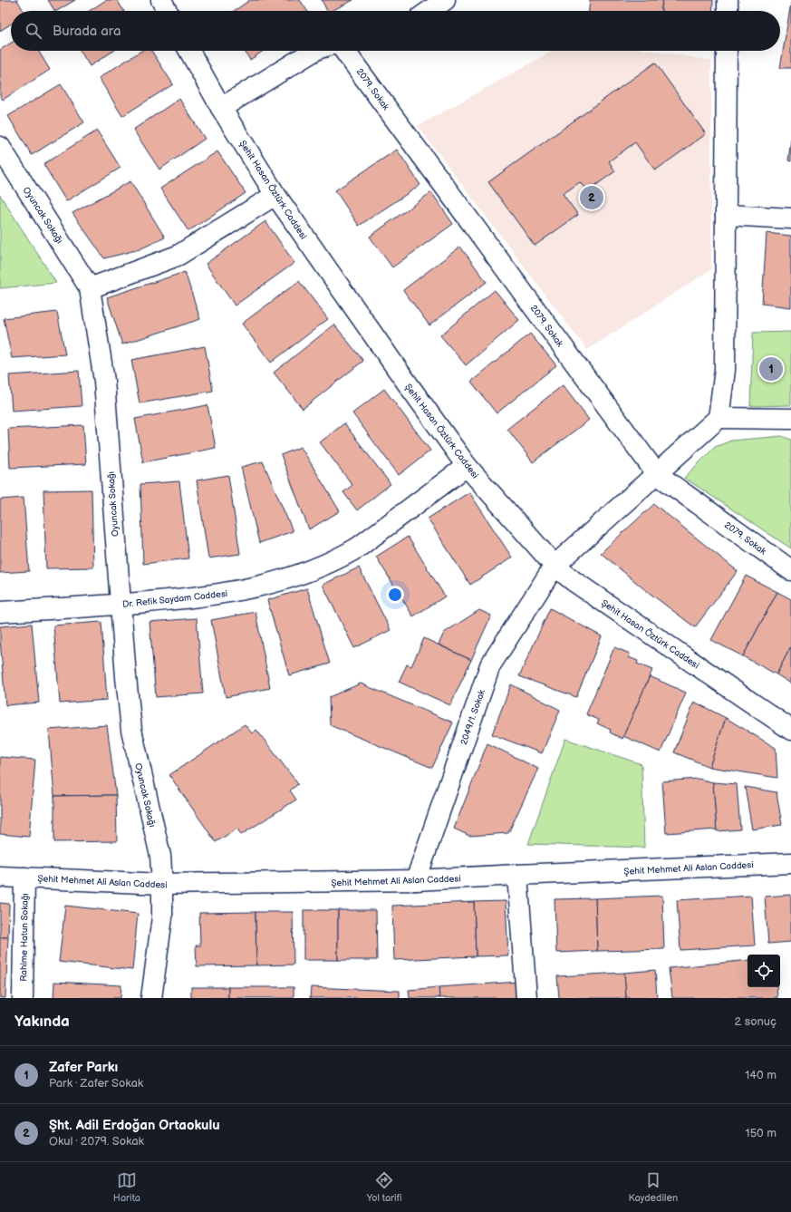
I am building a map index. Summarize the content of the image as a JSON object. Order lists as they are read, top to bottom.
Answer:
{
  "streets": {
    "street": [
      "2079. Sokak",
      "Şehit Hasan Öztürk Caddesi",
      "Oyuncak Sokağı",
      "Dr. Refik Saydam Caddesi",
      "2049/1. Sokak",
      "Şehit Mehmet Ali Aslan Caddesi",
      "Rahime Hatun Sokağı"
    ]
  },
  "crossings": [
    ["2079. Sokak", "2049/1. Sokak"],
    ["Şehit Hasan Öztürk Caddesi", "Dr. Refik Saydam Caddesi"],
    ["Şehit Hasan Öztürk Caddesi", "2049/1. Sokak"],
    ["Oyuncak Sokağı", "Dr. Refik Saydam Caddesi"],
    ["Oyuncak Sokağı", "Şehit Mehmet Ali Aslan Caddesi"],
    ["2049/1. Sokak", "Şehit Mehmet Ali Aslan Caddesi"],
    ["Şehit Mehmet Ali Aslan Caddesi", "Rahime Hatun Sokağı"]
  ],
  "page": {
    "search": "Burada ara",
    "pins": ["2", "1"],
    "heading": ["Yakında", "2 sonuç"],
    "list": [
      {
        "mark": "1",
        "name": "Zafer Parkı",
        "note": "Park · Zafer Sokak",
        "value": "140 m"
      },
      {
        "mark": "2",
        "name": "Şht. Adil Erdoğan Ortaokulu",
        "note": "Okul · 2079. Sokak",
        "value": "150 m"
      }
    ],
    "nav": ["Harita", "Yol tarifi", "Kaydedilen"]
  }
}
